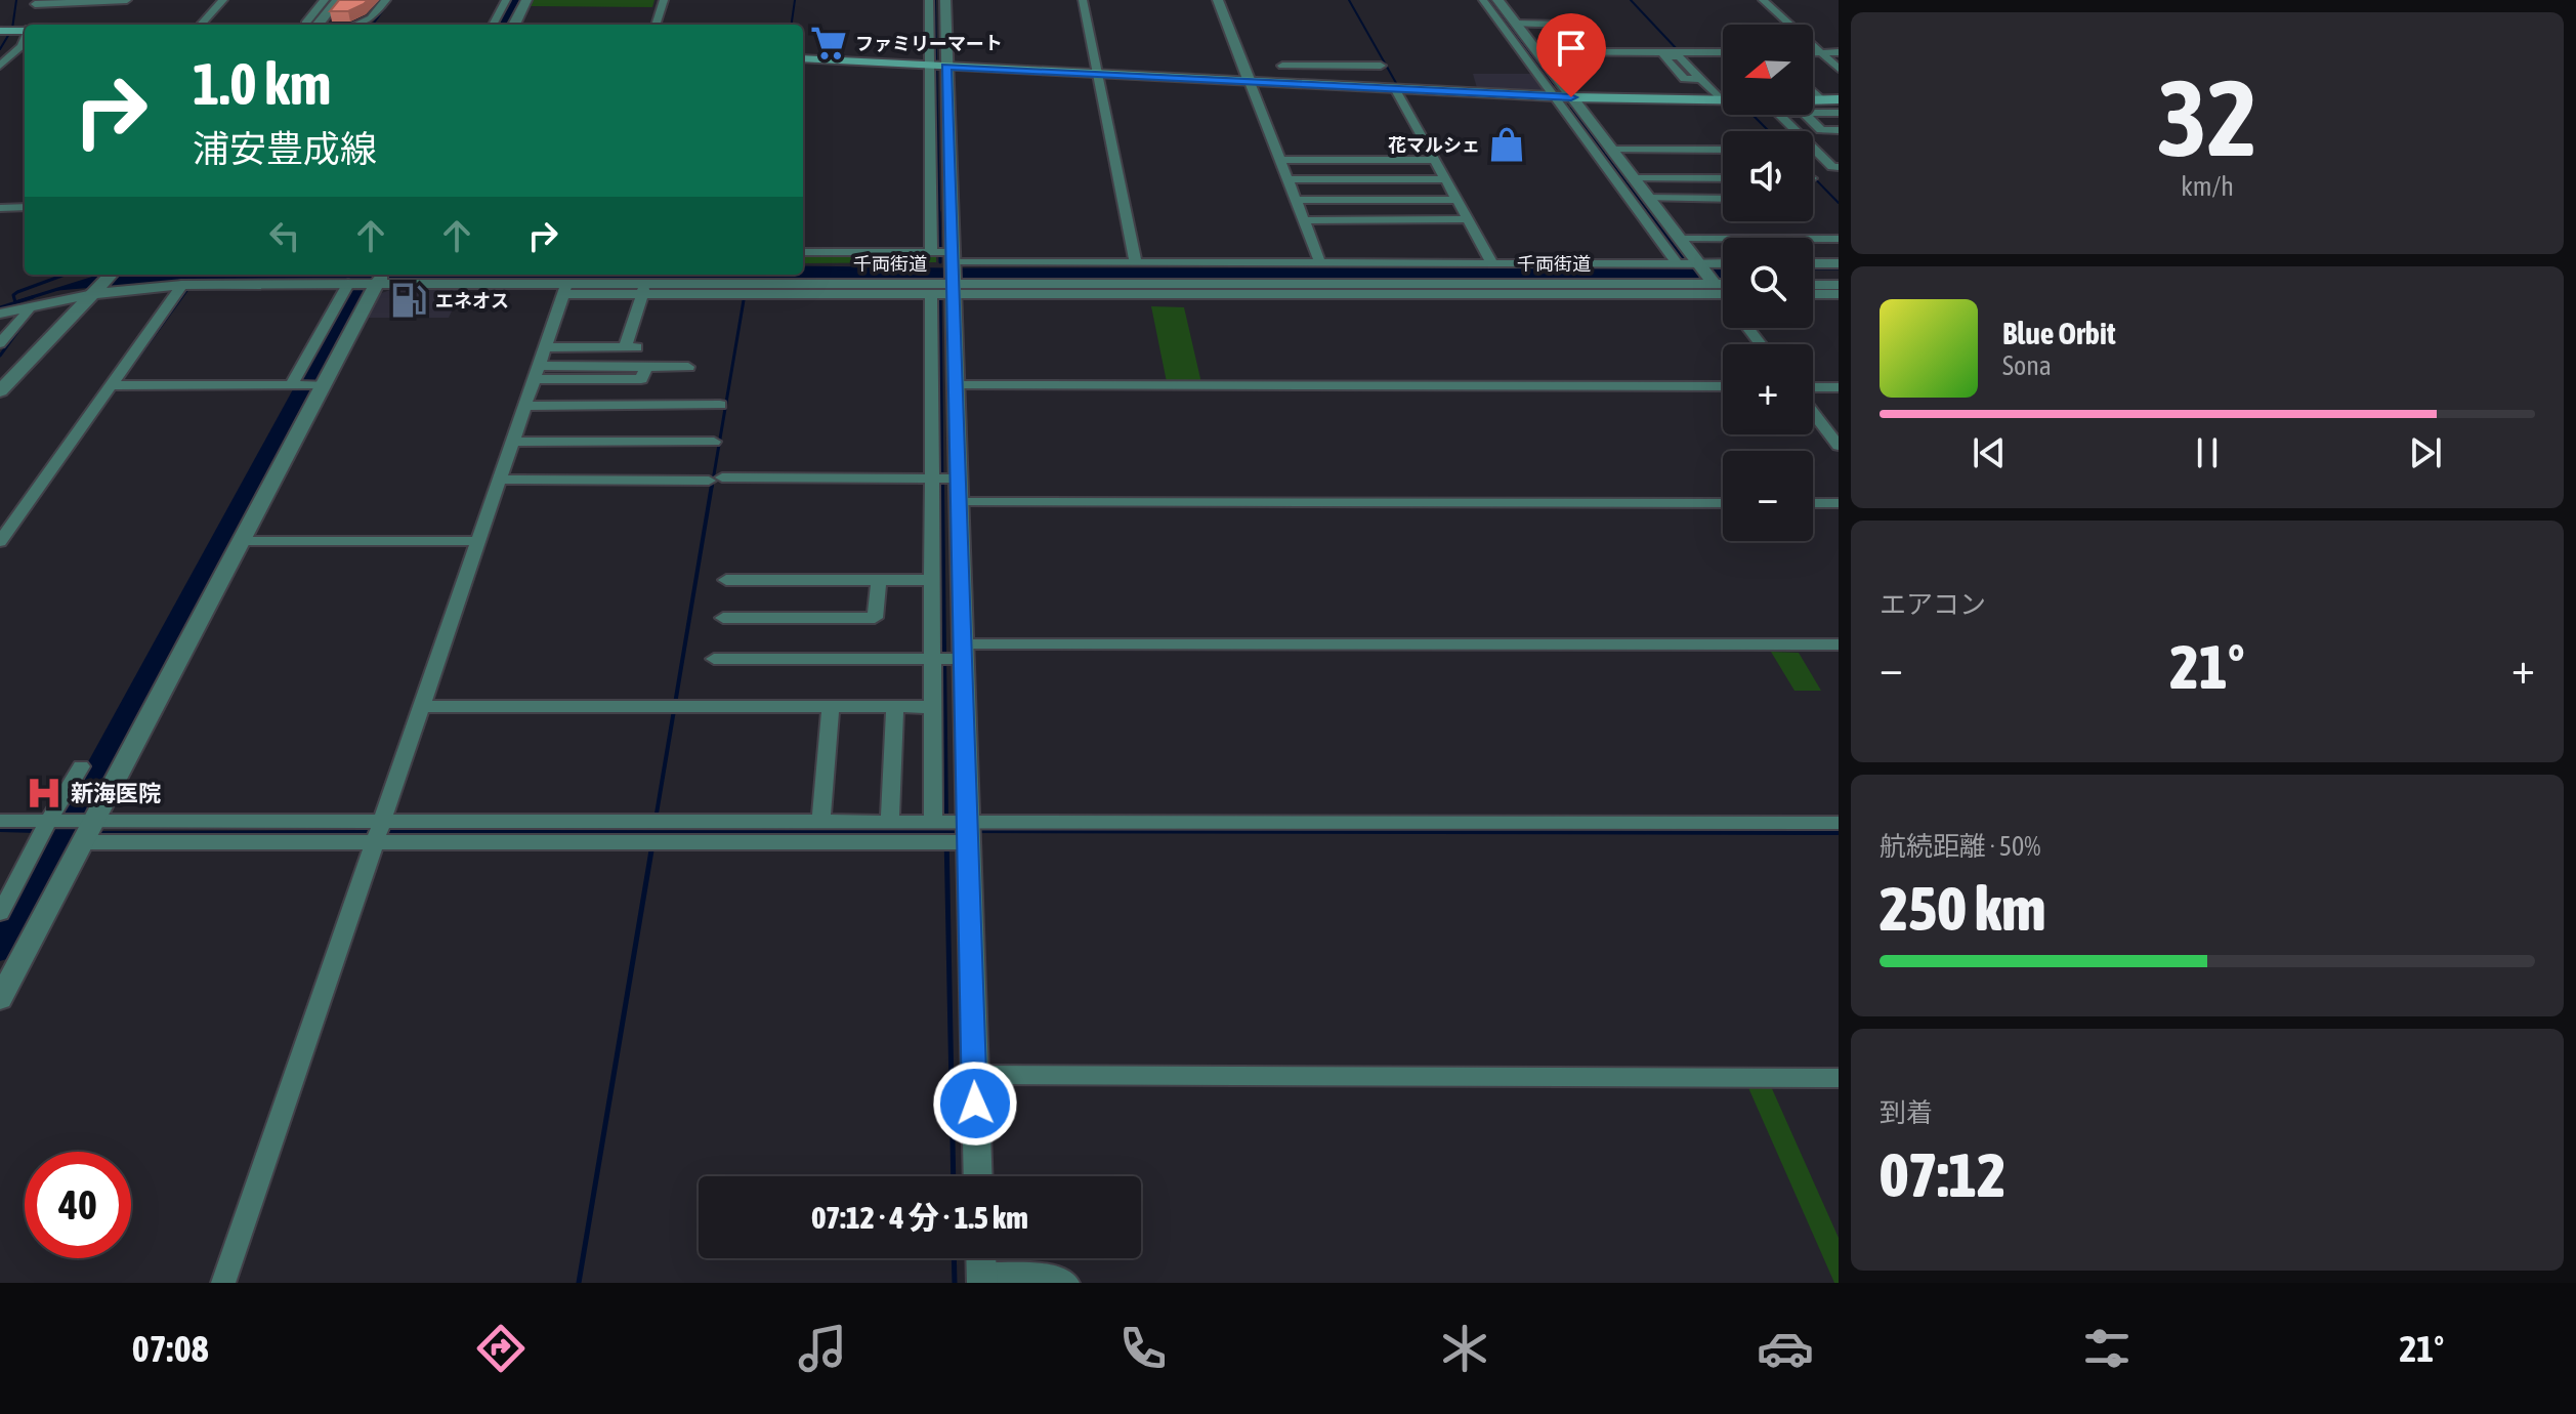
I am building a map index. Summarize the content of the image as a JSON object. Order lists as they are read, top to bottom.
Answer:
{
  "streets": {
    "street": ["千両街道"]
  },
  "places": {
    "supermarket": ["ファミリーマート"],
    "shop": ["花マルシェ"],
    "fuel station": ["エネオス"],
    "hospital": ["新海医院"]
  },
  "north": "left",
  "page": {
    "tile": [
      ["32", "km/h"],
      "エアコン",
      ["航続距離 · 50%", "250 km"],
      ["到着", "07:12"]
    ],
    "map_buttons": ["+", "−"],
    "turn": ["1.0 km", "浦安豊成線"],
    "song": ["Blue Orbit", "Sona"],
    "heat": ["−", "21°", "+"],
    "limit": "40",
    "trip": "07:12 · 4 分 · 1.5 km",
    "tabs": ["07:08", "21°"]
  }
}
